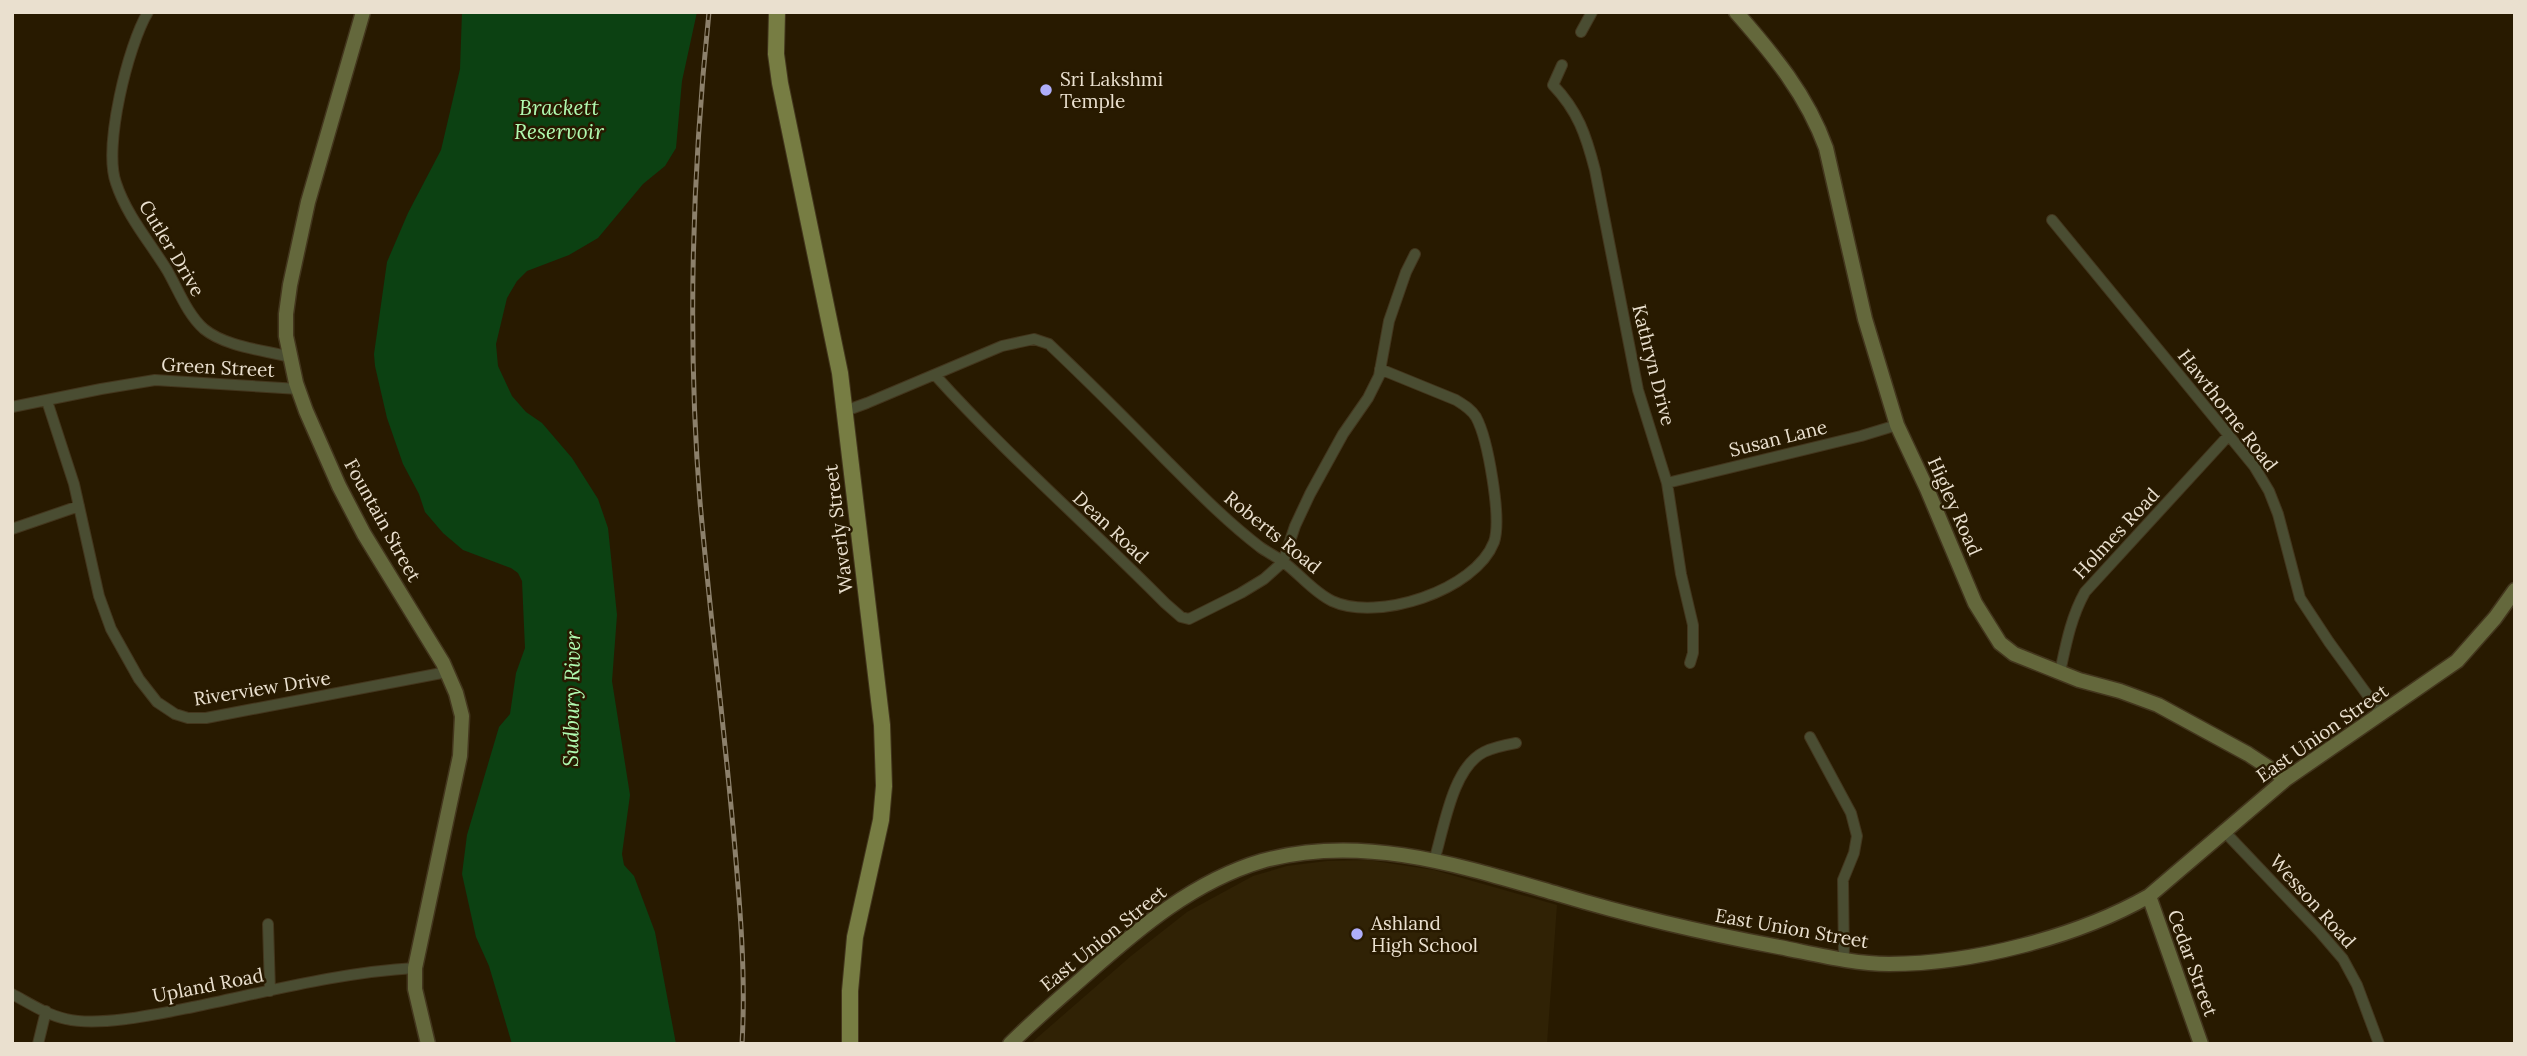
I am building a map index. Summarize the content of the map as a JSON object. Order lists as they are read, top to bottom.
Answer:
{
  "streets": {
    "main road": ["Waverly Street"],
    "street": [
      "Cutler Drive",
      "Kathryn Drive",
      "Green Street",
      "Hawthorne Road",
      "Susan Lane",
      "Higley Road",
      "Fountain Street",
      "Dean Road",
      "Roberts Road",
      "Holmes Road",
      "Riverview Drive",
      "East Union Street",
      "Wesson Road",
      "Cedar Street",
      "Upland Road"
    ]
  },
  "crossings": [
    ["Cutler Drive", "Fountain Street"],
    ["Kathryn Drive", "Susan Lane"],
    ["Green Street", "Fountain Street"],
    ["Green Street", "Riverview Drive"],
    ["Hawthorne Road", "Holmes Road"],
    ["Hawthorne Road", "East Union Street"],
    ["Susan Lane", "Higley Road"],
    ["Higley Road", "Holmes Road"],
    ["Higley Road", "East Union Street"],
    ["Fountain Street", "Riverview Drive"],
    ["Fountain Street", "Upland Road"],
    ["Dean Road", "Roberts Road"],
    ["Waverly Street", "Roberts Road"],
    ["East Union Street", "Wesson Road"],
    ["East Union Street", "Cedar Street"]
  ],
  "water": ["Brackett Reservoir", "Sudbury River"],
  "places": ["Sri Lakshmi Temple", "Ashland High School"]
}
